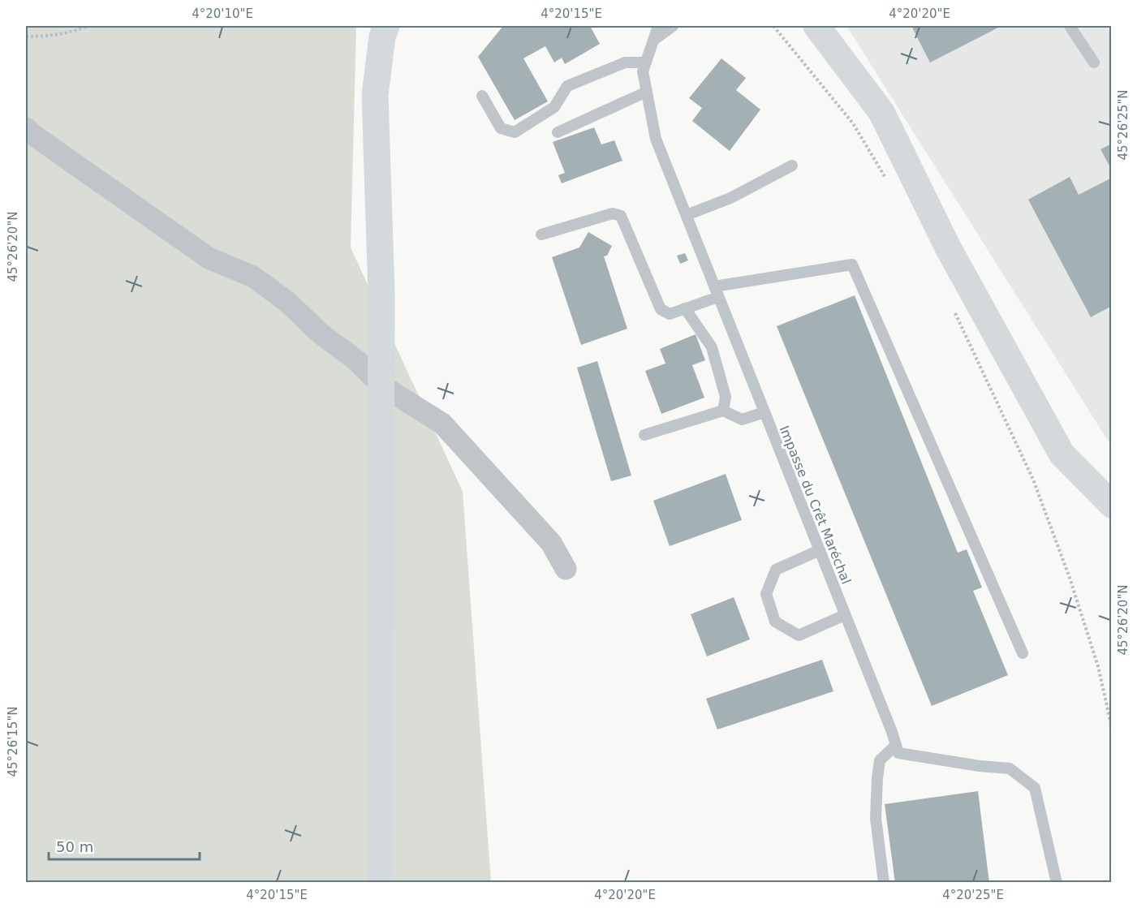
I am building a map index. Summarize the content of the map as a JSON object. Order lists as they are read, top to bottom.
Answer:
{
  "streets": {
    "lane": ["Impasse du Crêt Maréchal"]
  },
  "scale_bar": "50 m",
  "coordinates": [
    "4°20'10\"E",
    "4°20'15\"E",
    "4°20'20\"E",
    "45°26'25\"N",
    "45°26'20\"N",
    "45°26'15\"N",
    "4°20'25\"E"
  ]
}
